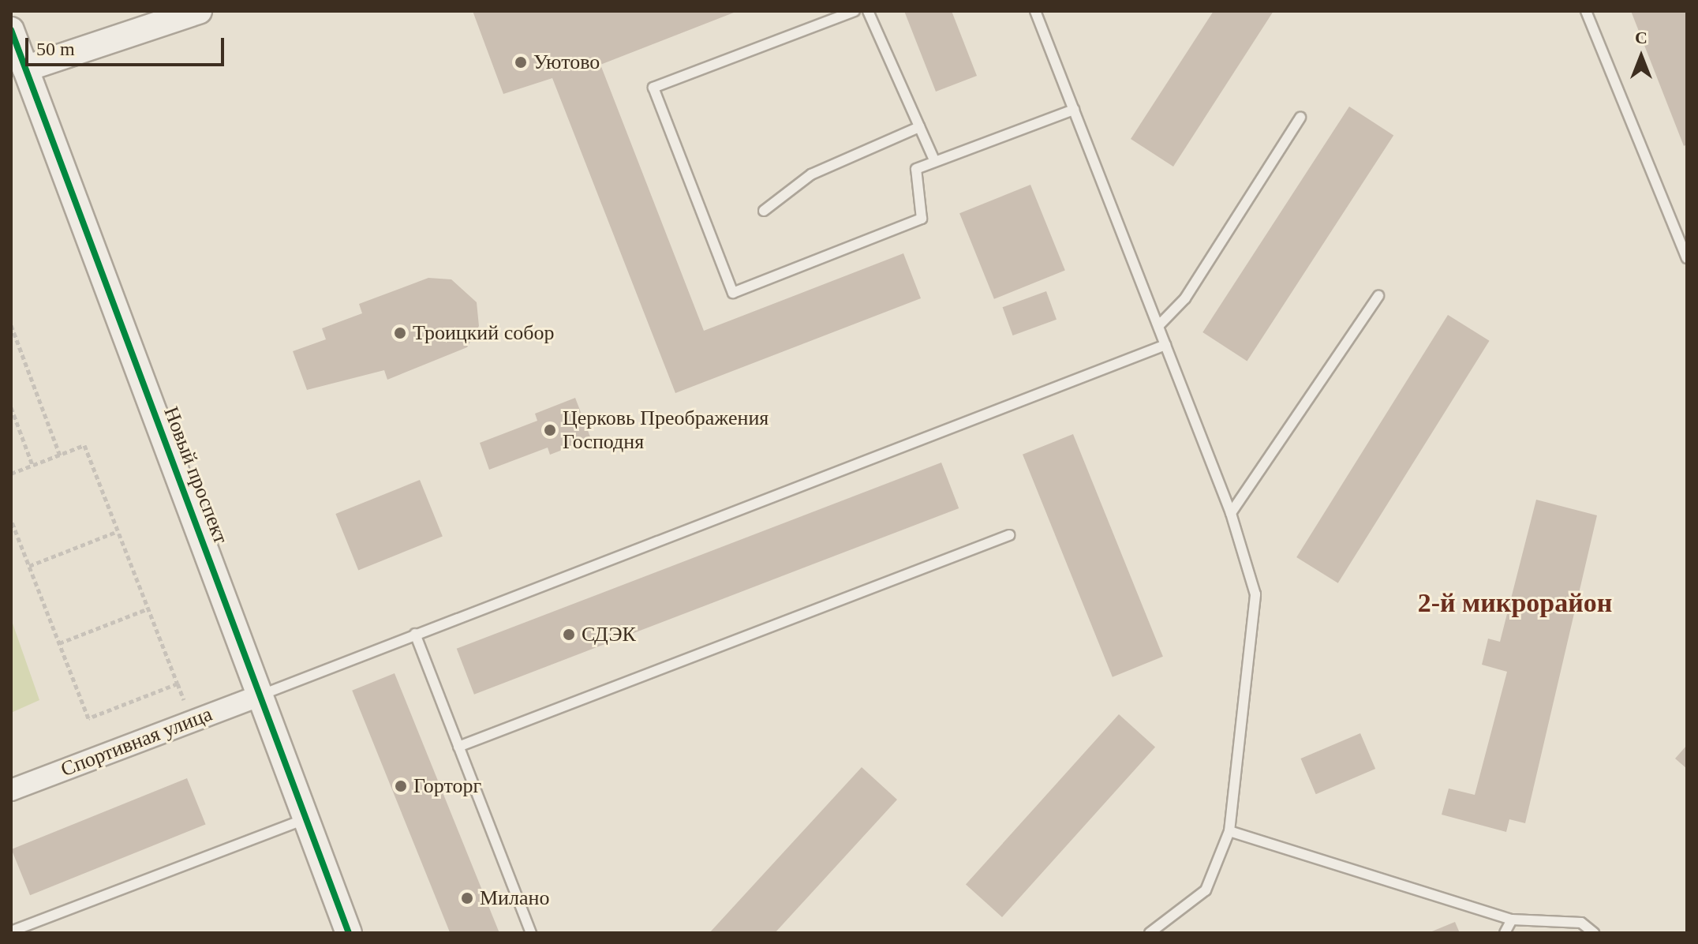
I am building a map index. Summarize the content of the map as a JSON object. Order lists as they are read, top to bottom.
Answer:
{
  "streets": {
    "street": ["Новый проспект", "Спортивная улица"]
  },
  "crossings": [
    ["Новый проспект", "Спортивная улица"]
  ],
  "districts": ["2-й микрорайон"],
  "places": [
    "Уютово",
    "Троицкий собор",
    "Церковь Преображения Господня",
    "СДЭК",
    "Горторг",
    "Милано"
  ],
  "scale_bar": "50 m",
  "north": "top"
}
